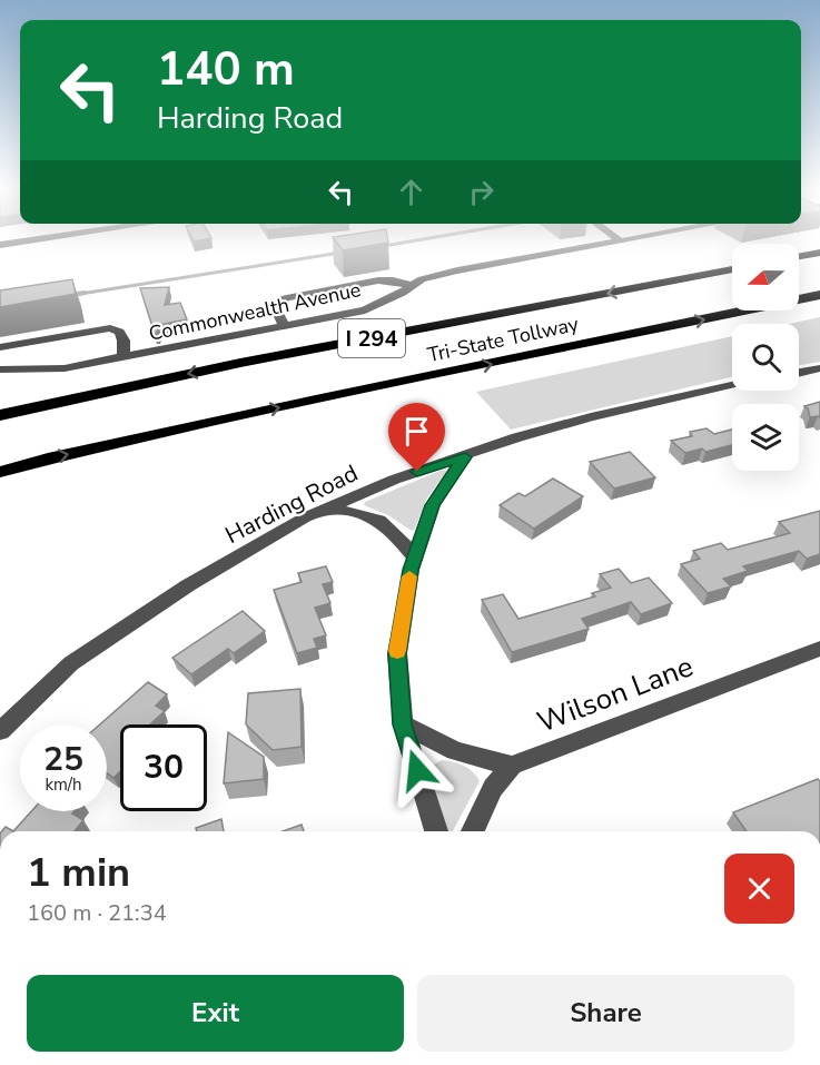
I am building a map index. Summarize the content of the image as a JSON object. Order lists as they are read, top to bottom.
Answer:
{
  "streets": {
    "highway": ["I 294", "Tri-State Tollway"],
    "street": ["Commonwealth Avenue", "Harding Road", "Wilson Lane"]
  },
  "north": "left",
  "page": {
    "turn": ["140 m", "Harding Road"],
    "speed": "25 km/h",
    "limit": "30",
    "heading": ["1 min", "160 m · 21:34"],
    "buttons": ["Exit", "Share"]
  }
}
